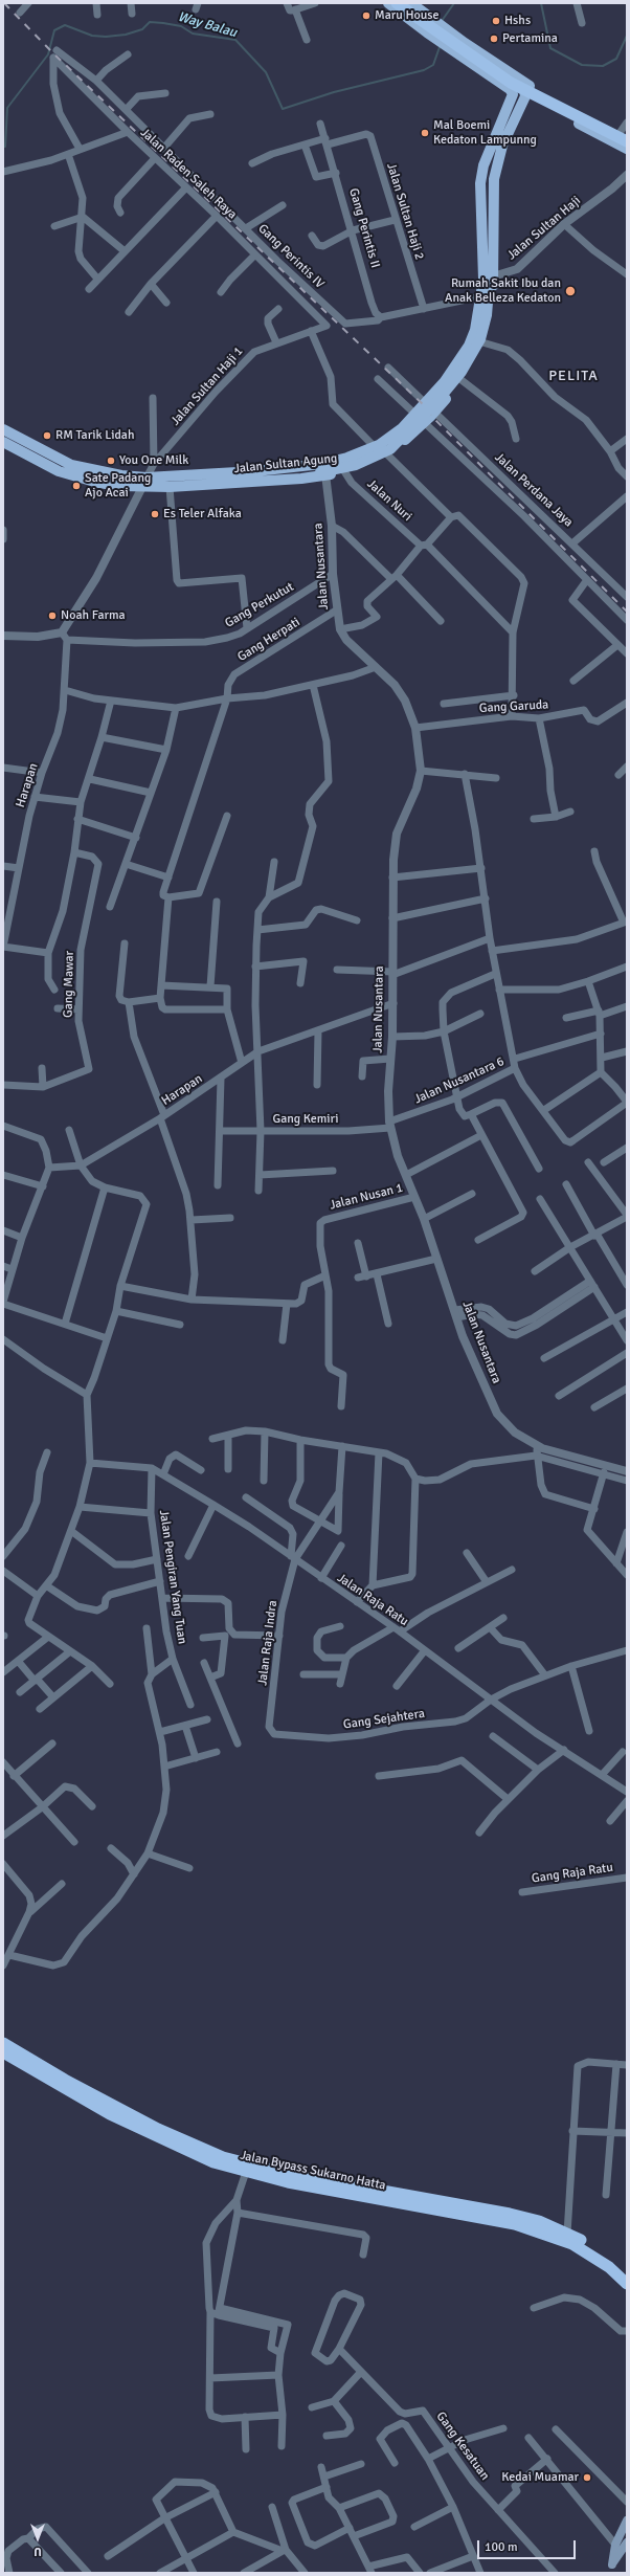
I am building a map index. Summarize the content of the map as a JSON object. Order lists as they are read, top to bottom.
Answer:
{
  "streets": {
    "highway": ["Jalan Bypass Sukarno Hatta"],
    "main road": ["Jalan Sultan Agung"],
    "street": [
      "Jalan Raden Saleh Raya",
      "Jalan Sultan Haji 2",
      "Gang Perintis II",
      "Jalan Sultan Haji",
      "Gang Perintis IV",
      "Jalan Sultan Haji 1",
      "Jalan Perdana Jaya",
      "Jalan Nuri",
      "Jalan Nusantara",
      "Gang Perkutut",
      "Gang Herpati",
      "Gang Garuda",
      "Harapan",
      "Gang Mawar",
      "Jalan Nusantara 6",
      "Gang Kemiri",
      "Jalan Nusan 1",
      "Jalan Pengiran Yang Tuan",
      "Jalan Raja Ratu",
      "Jalan Raja Indra",
      "Gang Sejahtera",
      "Gang Raja Ratu",
      "Gang Kesatuan"
    ]
  },
  "crossings": [
    ["Jalan Raden Saleh Raya", "Jalan Sultan Haji 1"],
    ["Jalan Sultan Haji 2", "Gang Perintis II"],
    ["Gang Perintis II", "Gang Perintis IV"],
    ["Jalan Sultan Haji", "Jalan Sultan Agung"],
    ["Jalan Sultan Haji 1", "Jalan Sultan Agung"],
    ["Jalan Sultan Agung", "Jalan Perdana Jaya"],
    ["Jalan Sultan Agung", "Jalan Nuri"],
    ["Jalan Sultan Agung", "Jalan Nusantara"],
    ["Jalan Nusantara", "Gang Perkutut"],
    ["Jalan Nusantara", "Gang Herpati"],
    ["Jalan Nusantara", "Gang Garuda"],
    ["Jalan Nusantara", "Harapan"],
    ["Jalan Nusantara", "Jalan Nusantara 6"],
    ["Jalan Nusantara", "Gang Kemiri"],
    ["Jalan Nusantara", "Jalan Nusan 1"],
    ["Gang Perkutut", "Harapan"],
    ["Jalan Nusantara 6", "Gang Kemiri"],
    ["Jalan Pengiran Yang Tuan", "Jalan Raja Ratu"],
    ["Jalan Raja Ratu", "Jalan Raja Indra"],
    ["Jalan Raja Ratu", "Gang Sejahtera"],
    ["Jalan Raja Indra", "Gang Sejahtera"]
  ],
  "districts": ["PELITA"],
  "water": ["Way Balau"],
  "places": [
    "Maru House",
    "Hshs",
    "Pertamina",
    "Mal Boemi Kedaton Lampunng",
    "Rumah Sakit Ibu dan Anak Belleza Kedaton",
    "RM Tarik Lidah",
    "You One Milk",
    "Sate Padang Ajo Acai",
    "Es Teler Alfaka",
    "Noah Farma",
    "Kedai Muamar"
  ],
  "scale_bar": "100 m",
  "north": "bottom"
}
